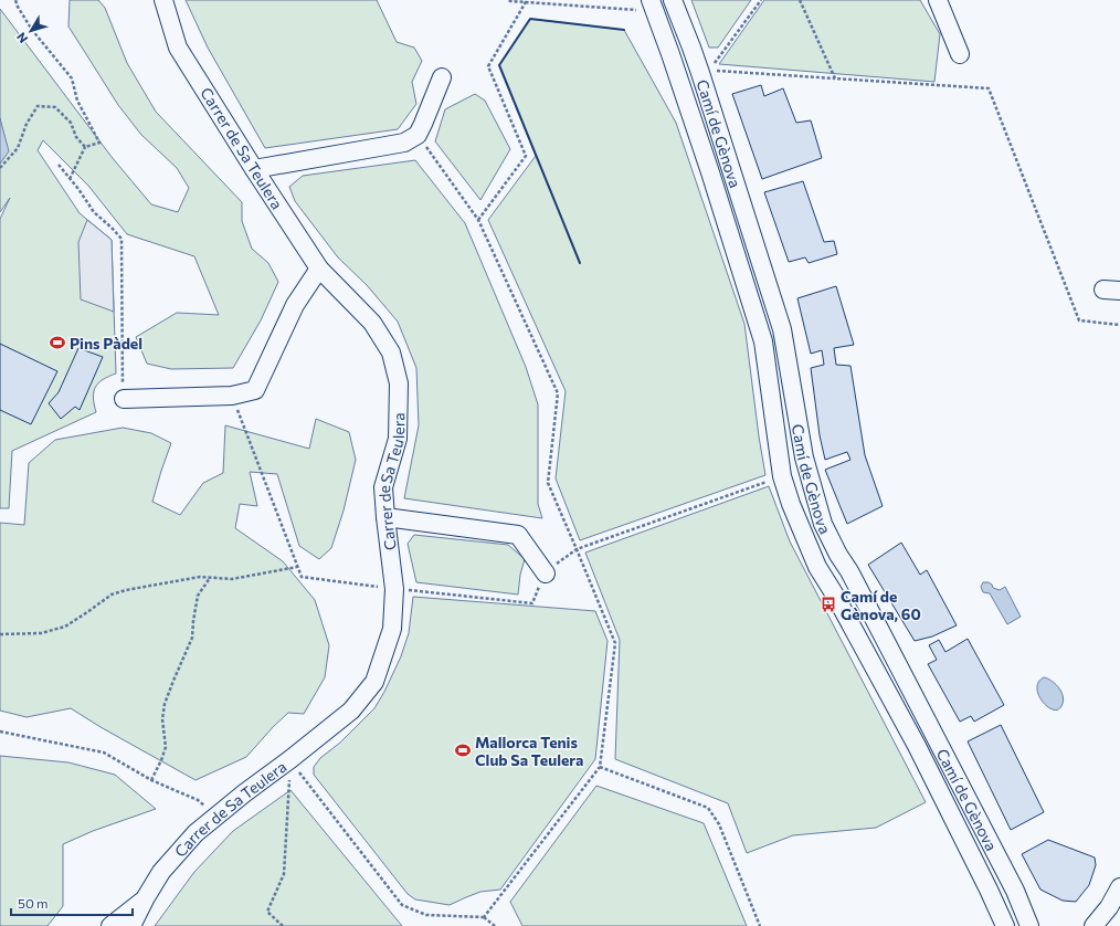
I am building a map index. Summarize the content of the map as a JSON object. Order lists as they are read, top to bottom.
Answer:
{
  "streets": {
    "street": ["Camí de Gènova", "Carrer de Sa Teulera"]
  },
  "places": {
    "sports": ["Pins Pàdel", "Mallorca Tenis Club Sa Teulera"],
    "bus stop": ["Camí de Gènova, 60"]
  },
  "scale_bar": "50 m",
  "north": "bottom left"
}
